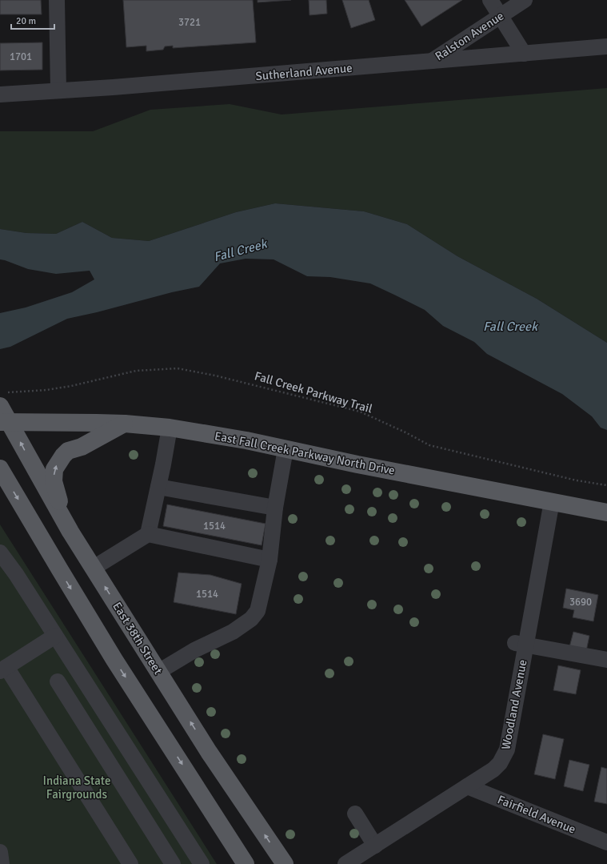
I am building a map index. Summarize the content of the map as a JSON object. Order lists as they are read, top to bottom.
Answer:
{
  "streets": {
    "main road": ["East Fall Creek Parkway North Drive", "East 38th Street"],
    "street": [
      "Ralston Avenue",
      "Sutherland Avenue",
      "Woodland Avenue",
      "Fairfield Avenue"
    ],
    "path": ["Fall Creek Parkway Trail"]
  },
  "crossings": [
    ["Ralston Avenue", "Sutherland Avenue"],
    ["Fall Creek Parkway Trail", "East 38th Street"],
    ["East Fall Creek Parkway North Drive", "East 38th Street"],
    ["East Fall Creek Parkway North Drive", "Woodland Avenue"],
    ["Woodland Avenue", "Fairfield Avenue"]
  ],
  "water": ["Fall Creek"],
  "parks": ["Indiana State Fairgrounds"],
  "house_numbers": [
    "3721",
    "1701",
    "1514",
    "1514",
    "3690"
  ],
  "scale_bar": "20 m"
}
